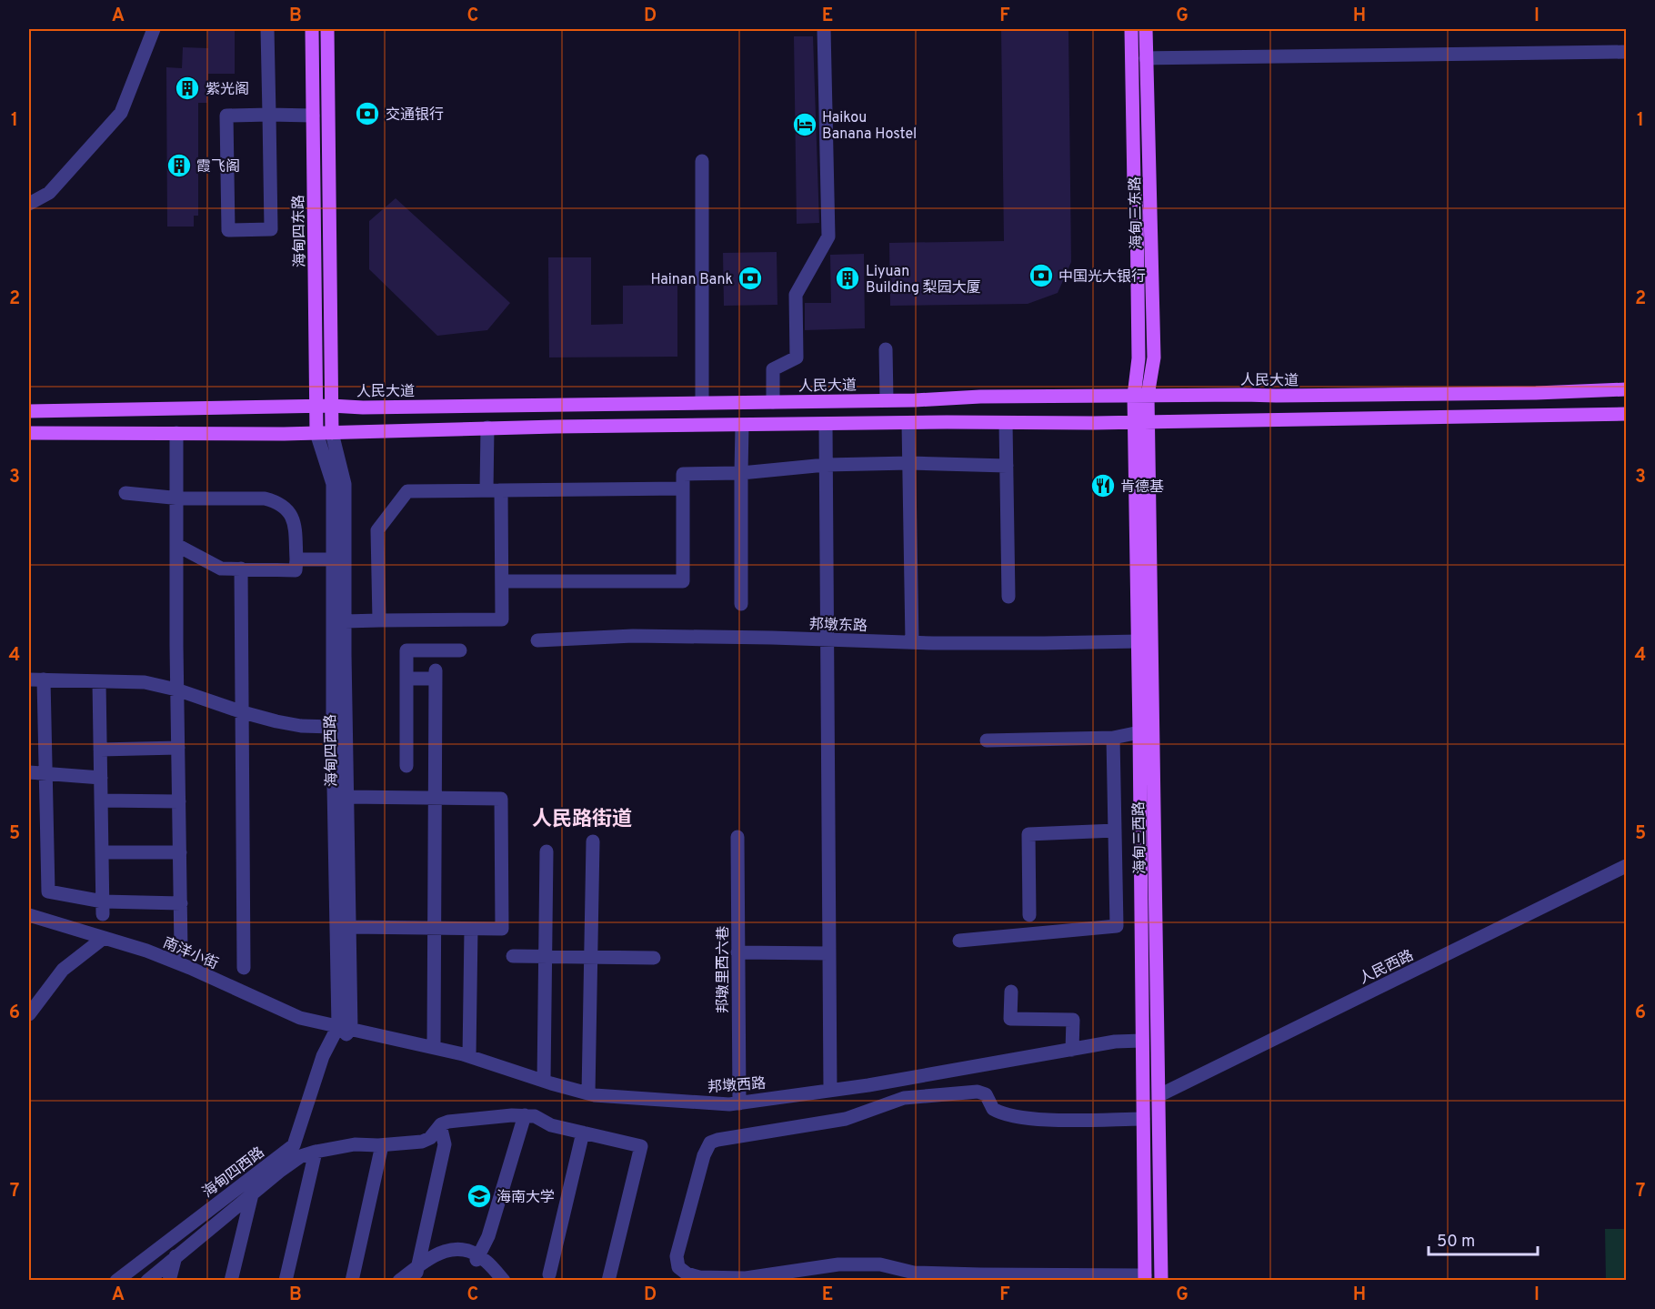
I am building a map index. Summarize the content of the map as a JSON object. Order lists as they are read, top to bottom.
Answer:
{
  "streets": {
    "main road": [
      "海甸三东路",
      "海甸四东路",
      "人民大道",
      "海甸三西路"
    ],
    "street": [
      "邦墩东路",
      "海甸四西路",
      "南洋小街",
      "人民西路",
      "邦墩里西六巷",
      "邦墩西路"
    ]
  },
  "crossings": [
    ["海甸三东路", "人民大道"],
    ["海甸三东路", "海甸三西路"],
    ["海甸四东路", "人民大道"],
    ["海甸四东路", "海甸四西路"],
    ["人民大道", "海甸三西路"],
    ["邦墩东路", "海甸三西路"],
    ["海甸四西路", "南洋小街"],
    ["海甸四西路", "邦墩西路"],
    ["海甸三西路", "人民西路"],
    ["海甸三西路", "邦墩西路"],
    ["南洋小街", "邦墩西路"],
    ["邦墩里西六巷", "邦墩西路"]
  ],
  "districts": ["人民路街道"],
  "places": {
    "building": ["紫光阁", "霞飞阁", "Liyuan Building 梨园大厦"],
    "bank": ["交通银行", "中国光大银行", "Hainan Bank"],
    "hotel": ["Haikou Banana Hostel"],
    "restaurant": ["肯德基"],
    "school or university": ["海南大学"]
  },
  "scale_bar": "50 m",
  "grid": {
    "columns": [
      "A",
      "B",
      "C",
      "D",
      "E",
      "F",
      "G",
      "H",
      "I"
    ],
    "rows": [
      "1",
      "2",
      "3",
      "4",
      "5",
      "6",
      "7"
    ]
  }
}
